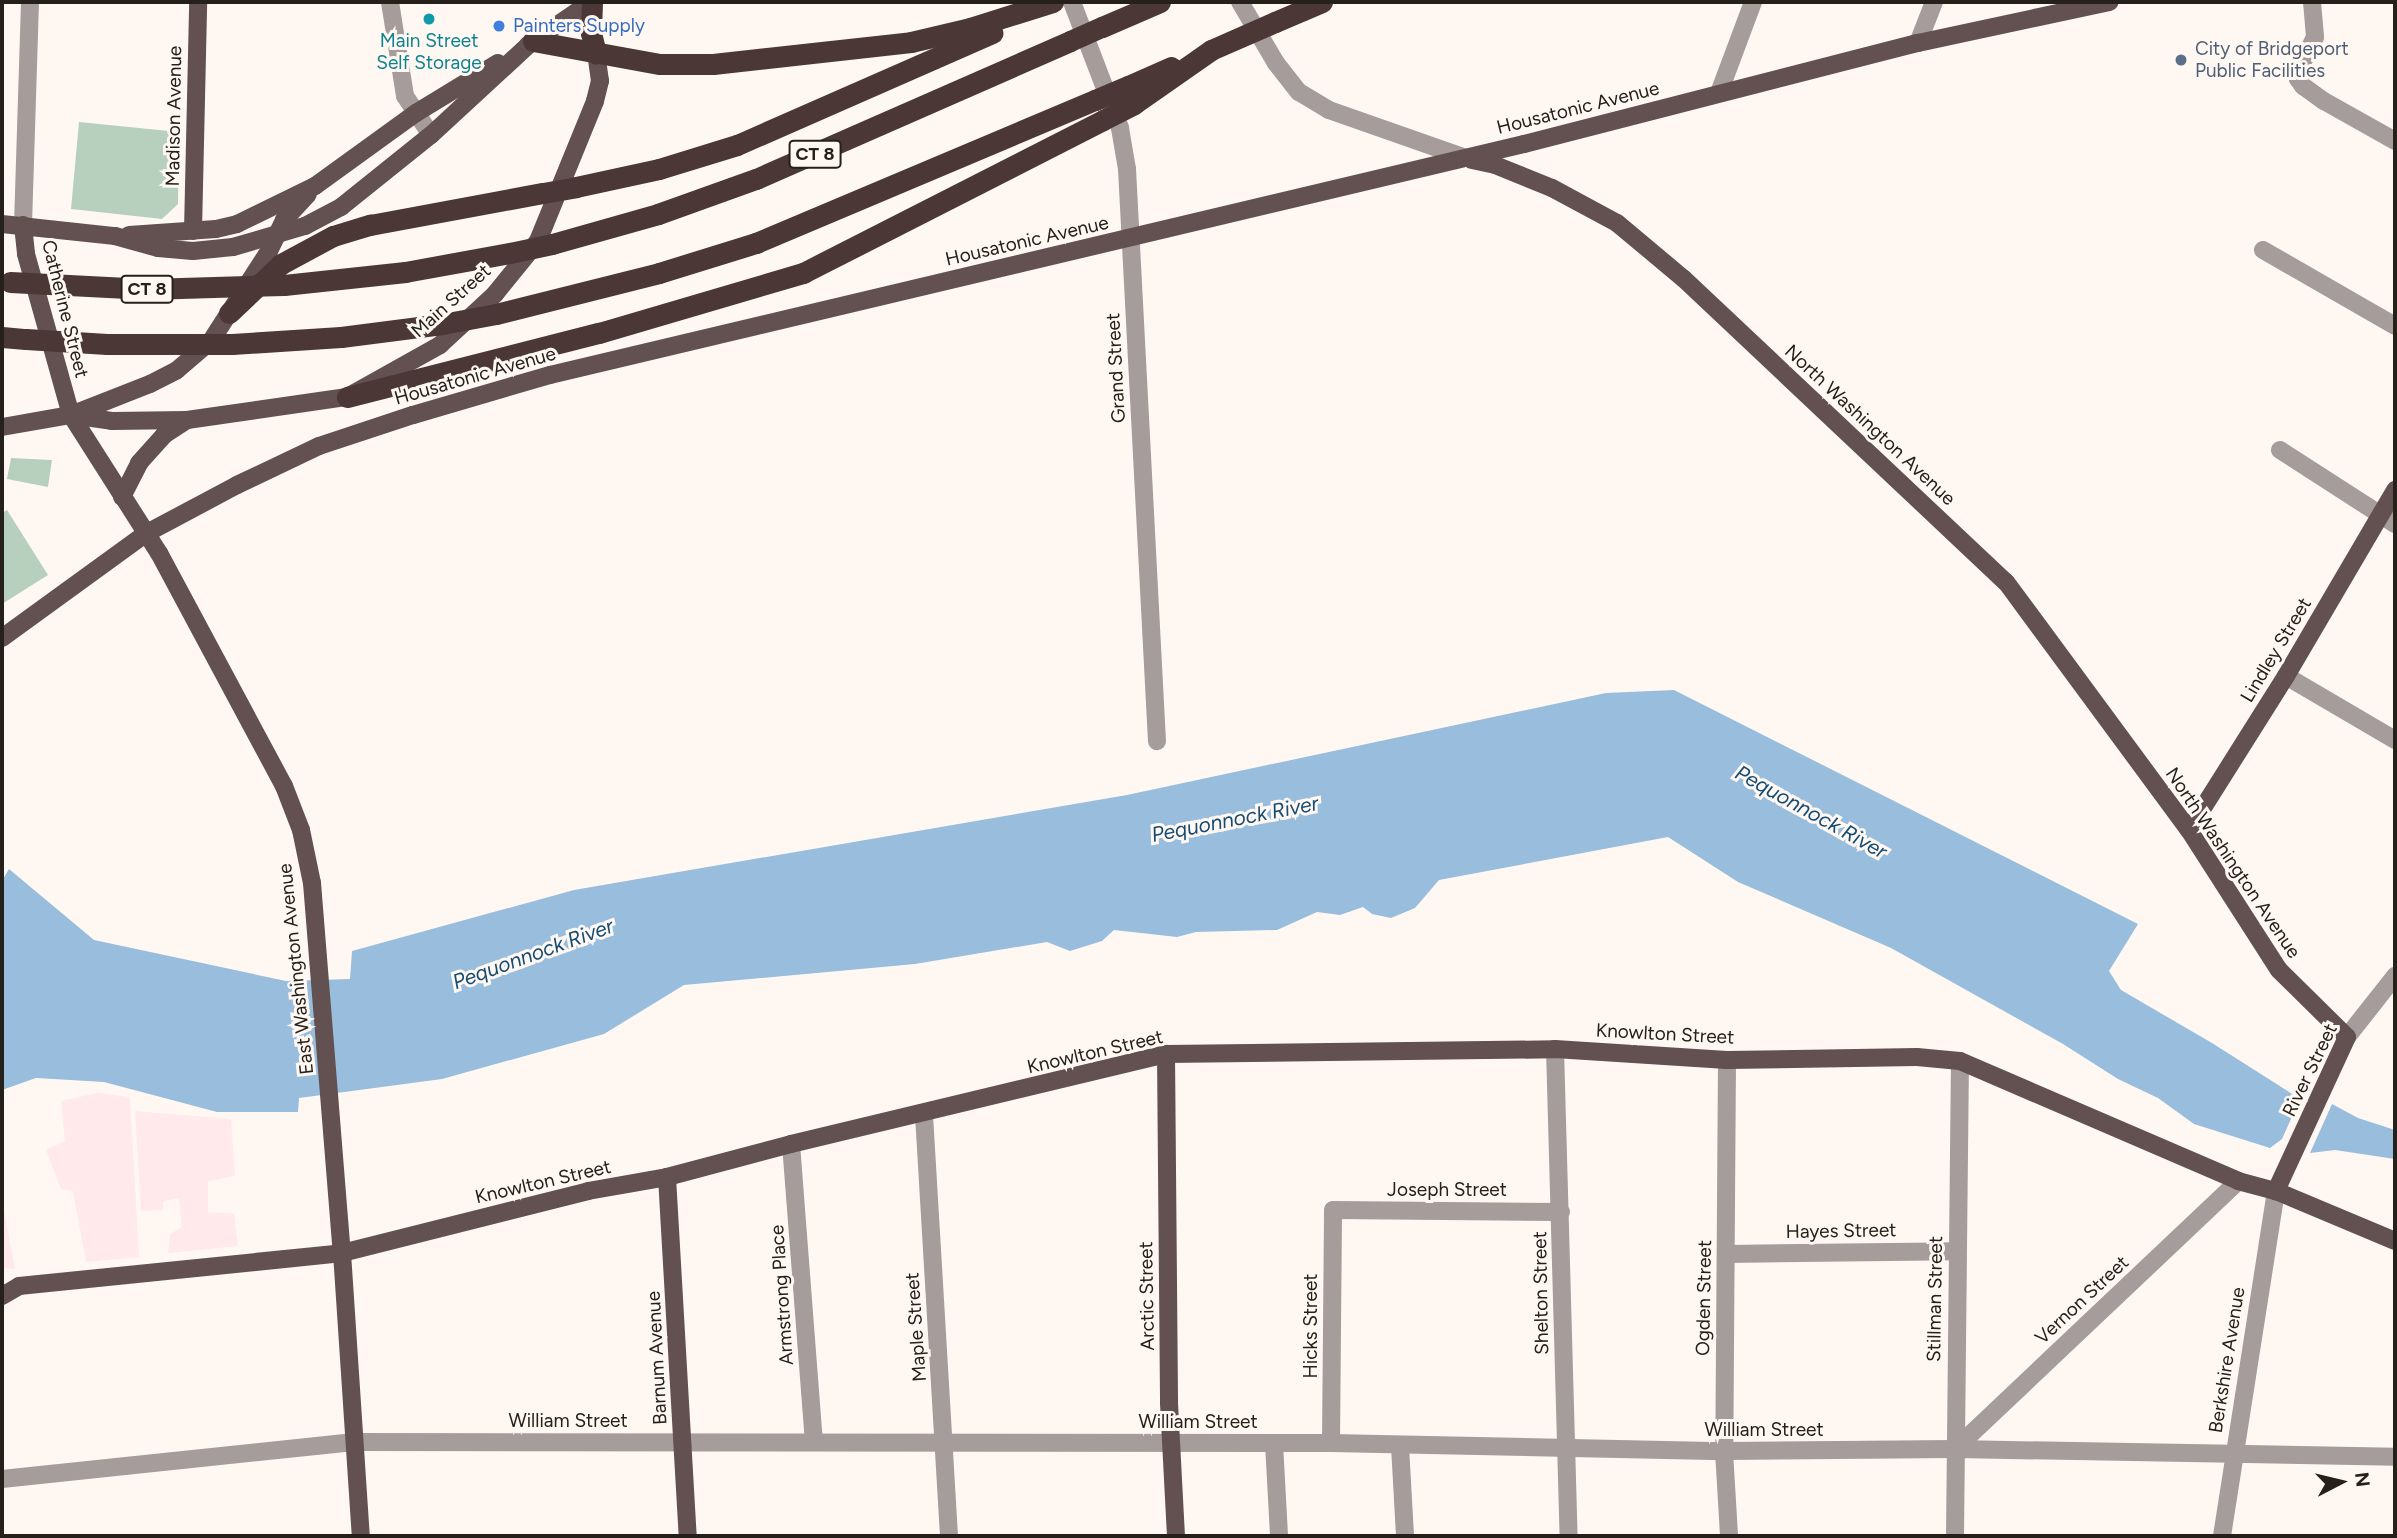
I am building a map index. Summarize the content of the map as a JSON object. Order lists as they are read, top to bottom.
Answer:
{
  "streets": {
    "highway": ["CT 8"],
    "main road": [
      "Housatonic Avenue",
      "Madison Avenue",
      "Main Street",
      "Catherine Street",
      "North Washington Avenue",
      "Lindley Street",
      "East Washington Avenue",
      "Knowlton Street",
      "River Street",
      "Arctic Street",
      "Barnum Avenue"
    ],
    "street": [
      "Grand Street",
      "Joseph Street",
      "Hayes Street",
      "Shelton Street",
      "Armstrong Place",
      "Ogden Street",
      "Stillman Street",
      "Vernon Street",
      "Hicks Street",
      "Maple Street",
      "Berkshire Avenue",
      "William Street"
    ]
  },
  "crossings": [
    ["Housatonic Avenue", "Grand Street"],
    ["Housatonic Avenue", "North Washington Avenue"],
    ["Housatonic Avenue", "East Washington Avenue"],
    ["Madison Avenue", "Main Street"],
    ["Main Street", "Catherine Street"],
    ["Main Street", "East Washington Avenue"],
    ["Catherine Street", "East Washington Avenue"],
    ["North Washington Avenue", "Lindley Street"],
    ["North Washington Avenue", "River Street"],
    ["East Washington Avenue", "Knowlton Street"],
    ["East Washington Avenue", "William Street"],
    ["Knowlton Street", "River Street"],
    ["Knowlton Street", "Shelton Street"],
    ["Knowlton Street", "Armstrong Place"],
    ["Knowlton Street", "Arctic Street"],
    ["Knowlton Street", "Ogden Street"],
    ["Knowlton Street", "Stillman Street"],
    ["Knowlton Street", "Vernon Street"],
    ["Knowlton Street", "Maple Street"],
    ["Knowlton Street", "Barnum Avenue"],
    ["Knowlton Street", "Berkshire Avenue"],
    ["River Street", "Berkshire Avenue"],
    ["Joseph Street", "Shelton Street"],
    ["Joseph Street", "Hicks Street"],
    ["Hayes Street", "Ogden Street"],
    ["Hayes Street", "Stillman Street"],
    ["Shelton Street", "William Street"],
    ["Armstrong Place", "William Street"],
    ["Arctic Street", "William Street"],
    ["Ogden Street", "William Street"],
    ["Stillman Street", "Vernon Street"],
    ["Stillman Street", "William Street"],
    ["Vernon Street", "William Street"],
    ["Hicks Street", "William Street"],
    ["Maple Street", "William Street"],
    ["Barnum Avenue", "William Street"],
    ["Berkshire Avenue", "William Street"]
  ],
  "water": ["Pequonnock River"],
  "places": ["Main Street Self Storage", "Painters Supply", "City of Bridgeport Public Facilities"],
  "north": "right"
}
